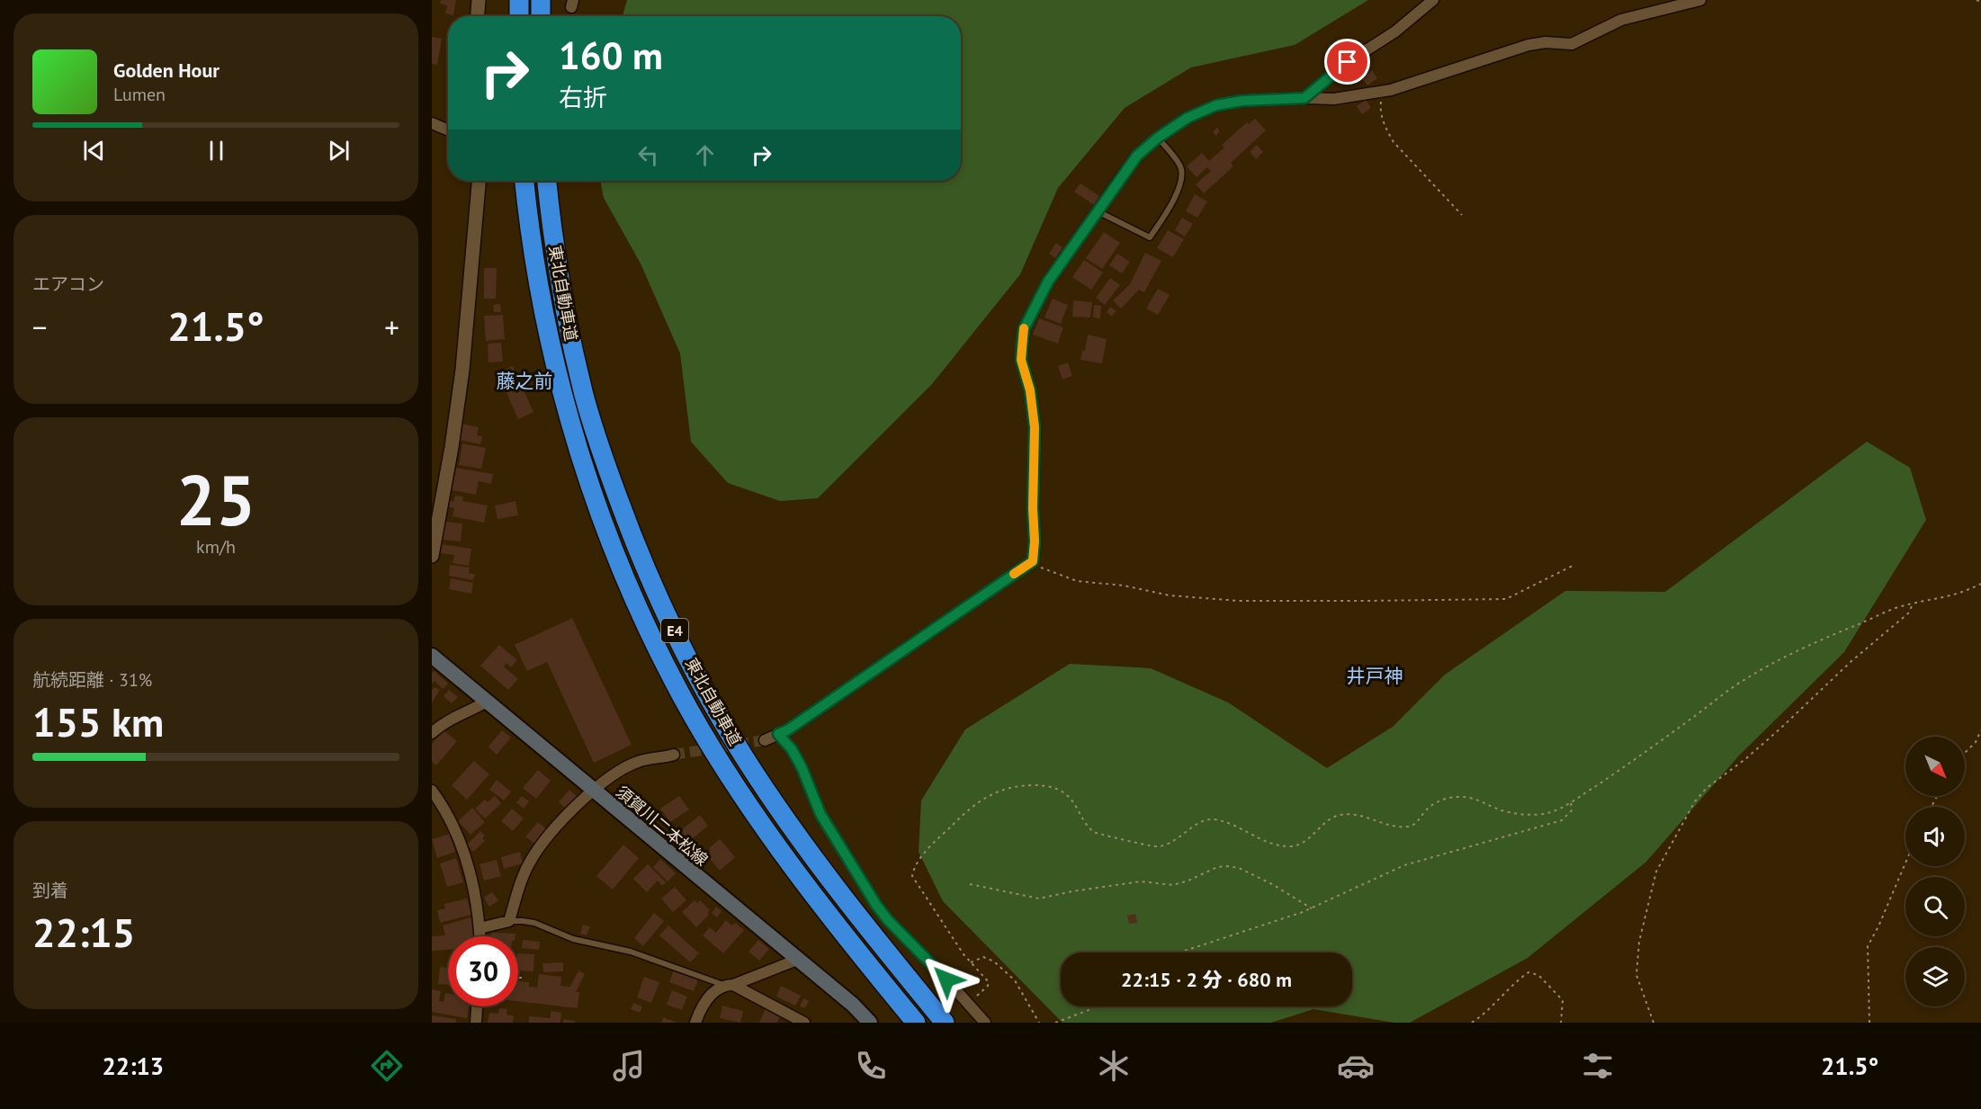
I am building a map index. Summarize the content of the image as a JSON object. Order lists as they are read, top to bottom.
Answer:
{
  "streets": {
    "highway": ["東北自動車道", "E4"],
    "main road": ["須賀川二本松線"]
  },
  "districts": ["藤之前", "井戸神"],
  "north": "bottom right",
  "page": {
    "turn": ["160 m", "右折"],
    "song": ["Golden Hour", "Lumen"],
    "tile": [
      "エアコン",
      ["25", "km/h"],
      ["航続距離 · 31%", "155 km"],
      ["到着", "22:15"]
    ],
    "heat": ["−", "21.5°", "+"],
    "limit": "30",
    "trip": "22:15 · 2 分 · 680 m",
    "tabs": ["22:13", "21.5°"]
  }
}
